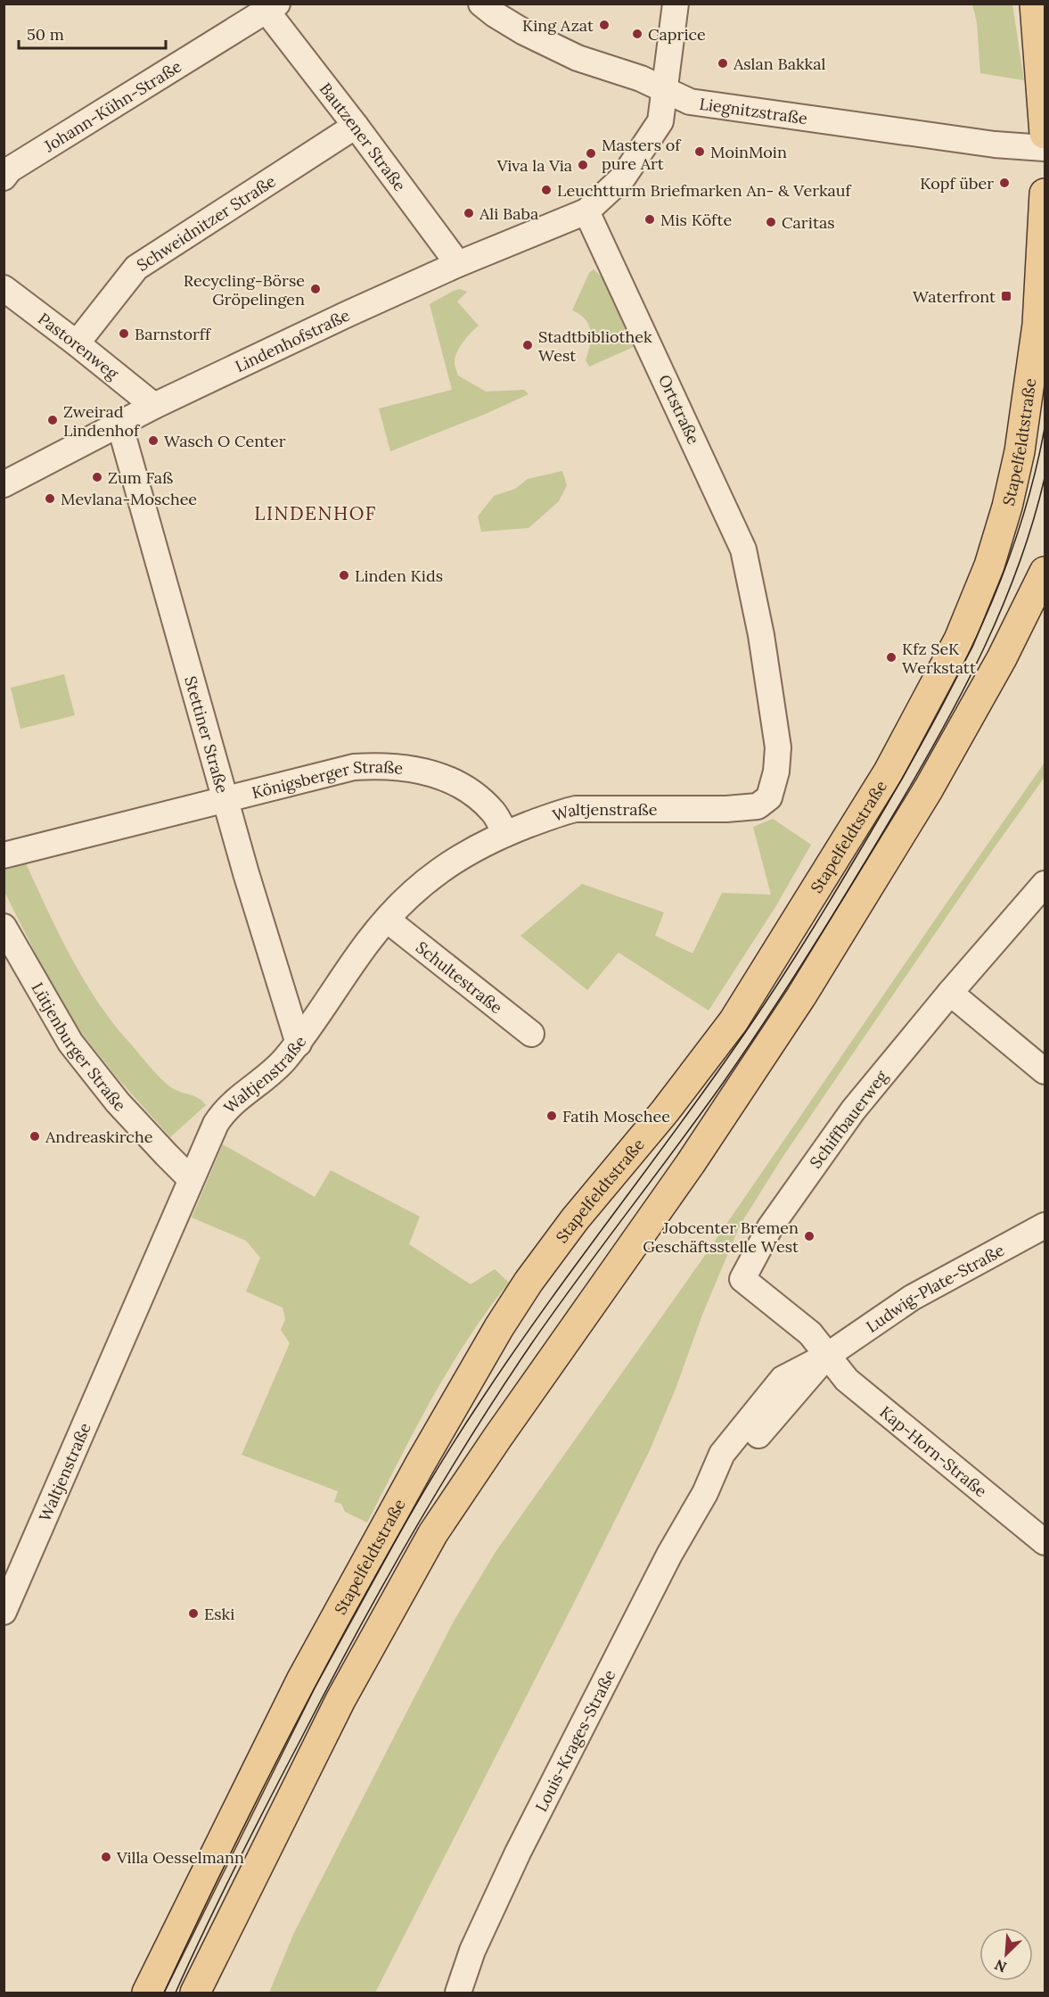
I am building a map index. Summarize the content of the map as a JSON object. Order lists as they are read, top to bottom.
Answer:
{
  "streets": {
    "main road": ["Stapelfeldtstraße"],
    "street": [
      "Johann-Kühn-Straße",
      "Liegnitzstraße",
      "Bautzener Straße",
      "Schweidnitzer Straße",
      "Lindenhofstraße",
      "Pastorenweg",
      "Ortstraße",
      "Stettiner Straße",
      "Königsberger Straße",
      "Waltjenstraße",
      "Schultestraße",
      "Lütjenburger Straße",
      "Schiffbauerweg",
      "Ludwig-Plate-Straße",
      "Kap-Horn-Straße",
      "Louis-Krages-Straße"
    ]
  },
  "crossings": [
    ["Johann-Kühn-Straße", "Bautzener Straße"],
    ["Bautzener Straße", "Schweidnitzer Straße"],
    ["Bautzener Straße", "Lindenhofstraße"],
    ["Schweidnitzer Straße", "Pastorenweg"],
    ["Lindenhofstraße", "Pastorenweg"],
    ["Lindenhofstraße", "Ortstraße"],
    ["Lindenhofstraße", "Stettiner Straße"],
    ["Ortstraße", "Waltjenstraße"],
    ["Stettiner Straße", "Königsberger Straße"],
    ["Stettiner Straße", "Waltjenstraße"],
    ["Königsberger Straße", "Waltjenstraße"],
    ["Waltjenstraße", "Schultestraße"],
    ["Waltjenstraße", "Lütjenburger Straße"],
    ["Schiffbauerweg", "Ludwig-Plate-Straße"],
    ["Schiffbauerweg", "Kap-Horn-Straße"],
    ["Schiffbauerweg", "Louis-Krages-Straße"],
    ["Ludwig-Plate-Straße", "Kap-Horn-Straße"],
    ["Ludwig-Plate-Straße", "Louis-Krages-Straße"],
    ["Kap-Horn-Straße", "Louis-Krages-Straße"]
  ],
  "districts": ["LINDENHOF"],
  "places": {
    "other": [
      "King Azat",
      "Caprice",
      "Aslan Bakkal",
      "MoinMoin",
      "Masters of pure Art",
      "Viva la Via",
      "Kopf über",
      "Leuchtturm Briefmarken An- & Verkauf",
      "Ali Baba",
      "Mis Köfte",
      "Caritas",
      "Recycling-Börse Gröpelingen",
      "Barnstorff",
      "Stadtbibliothek West",
      "Zweirad Lindenhof",
      "Wasch O Center",
      "Zum Faß",
      "Mevlana-Moschee",
      "Linden Kids",
      "Kfz SeK Werkstatt",
      "Fatih Moschee",
      "Andreaskirche",
      "Jobcenter Bremen Geschäftsstelle West",
      "Eski",
      "Villa Oesselmann"
    ],
    "transit": ["Waterfront"]
  },
  "scale_bar": "50 m",
  "north": "bottom left"
}
